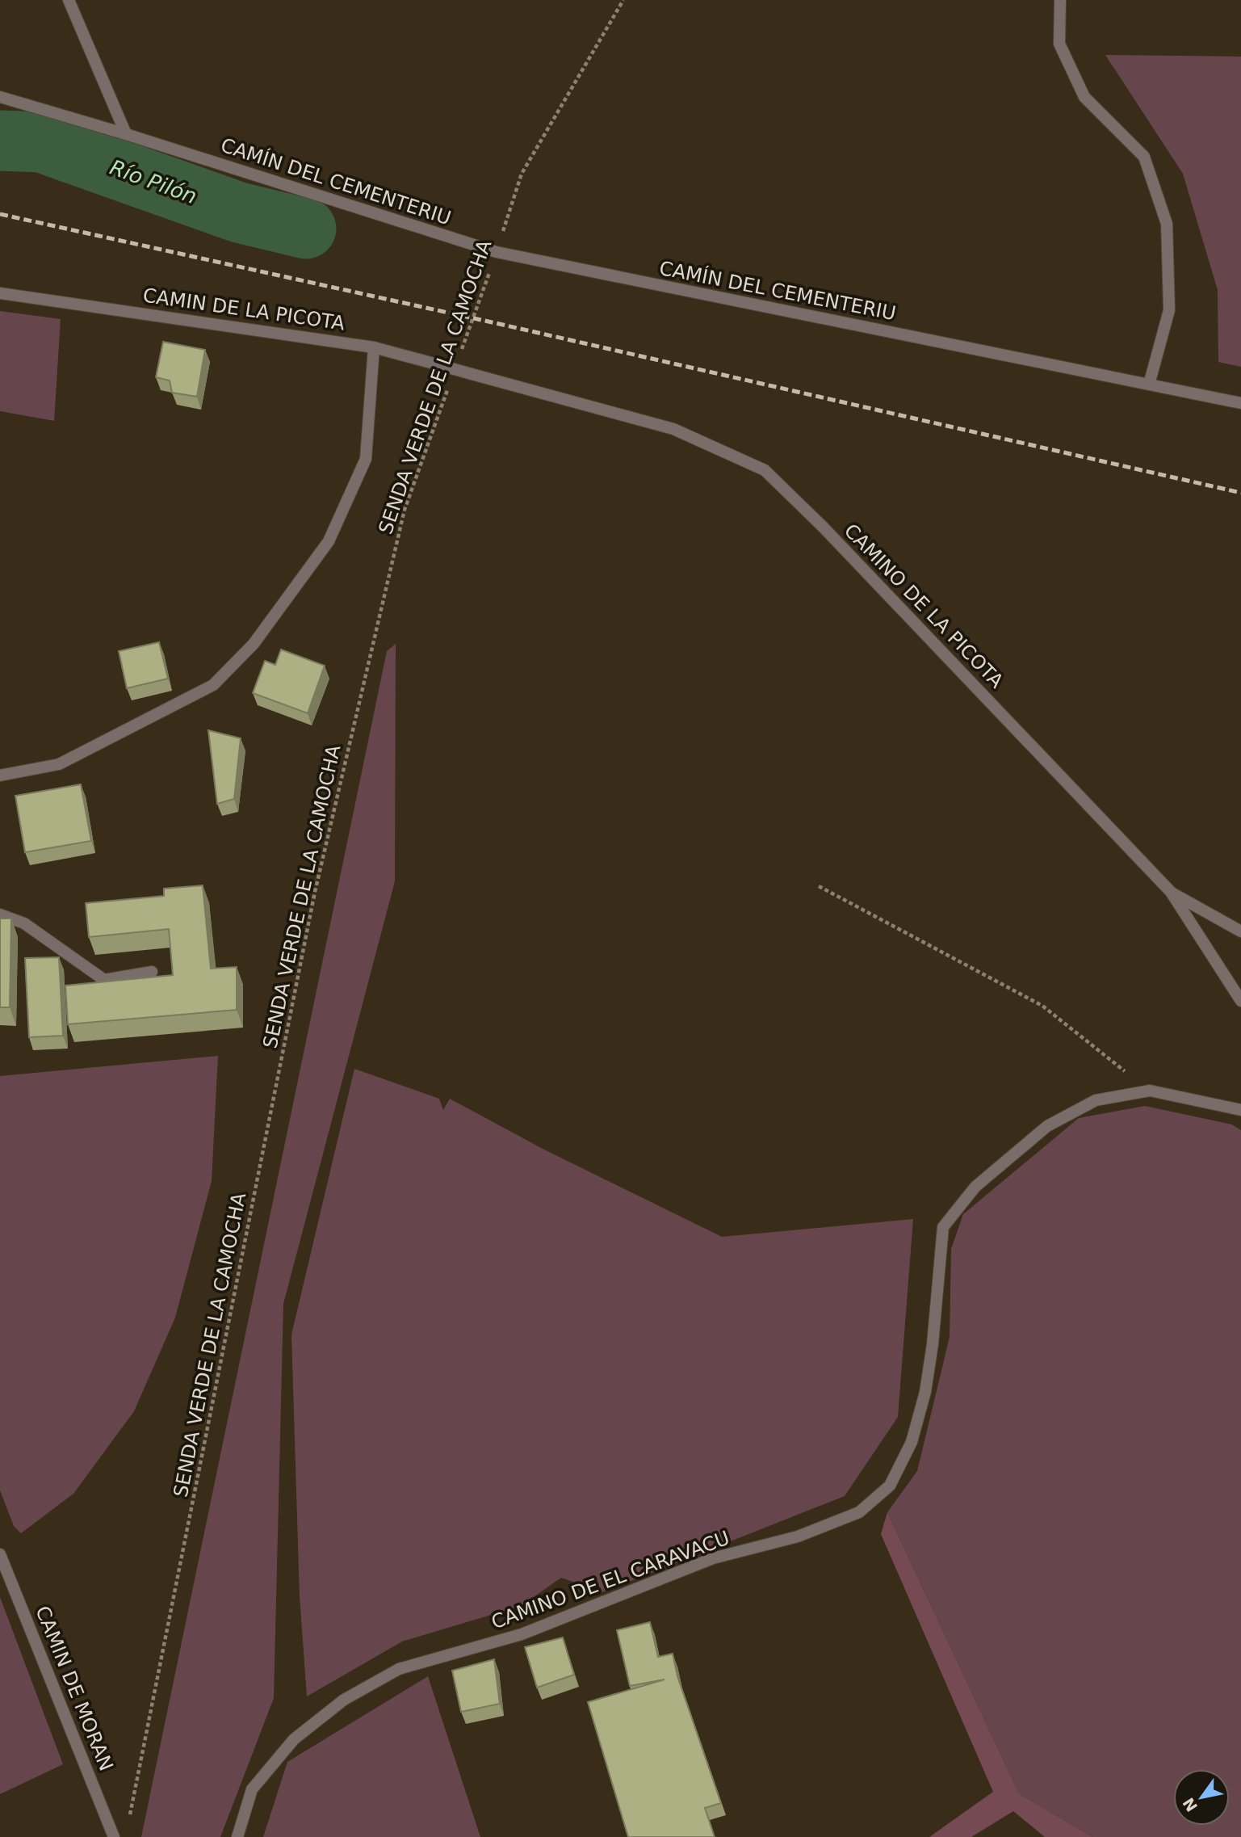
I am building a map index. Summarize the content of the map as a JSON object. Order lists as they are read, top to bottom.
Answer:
{
  "streets": {
    "street": [
      "CAMÍN DEL CEMENTERIU",
      "CAMIN DE LA PICOTA",
      "CAMINO DE LA PICOTA",
      "CAMINO DE EL CARAVACU",
      "CAMIN DE MORAN"
    ],
    "path": ["SENDA VERDE DE LA CAMOCHA"]
  },
  "crossings": [
    ["CAMÍN DEL CEMENTERIU", "SENDA VERDE DE LA CAMOCHA"],
    ["CAMIN DE LA PICOTA", "CAMINO DE LA PICOTA"]
  ],
  "water": ["Río Pilón"],
  "north": "bottom left"
}
